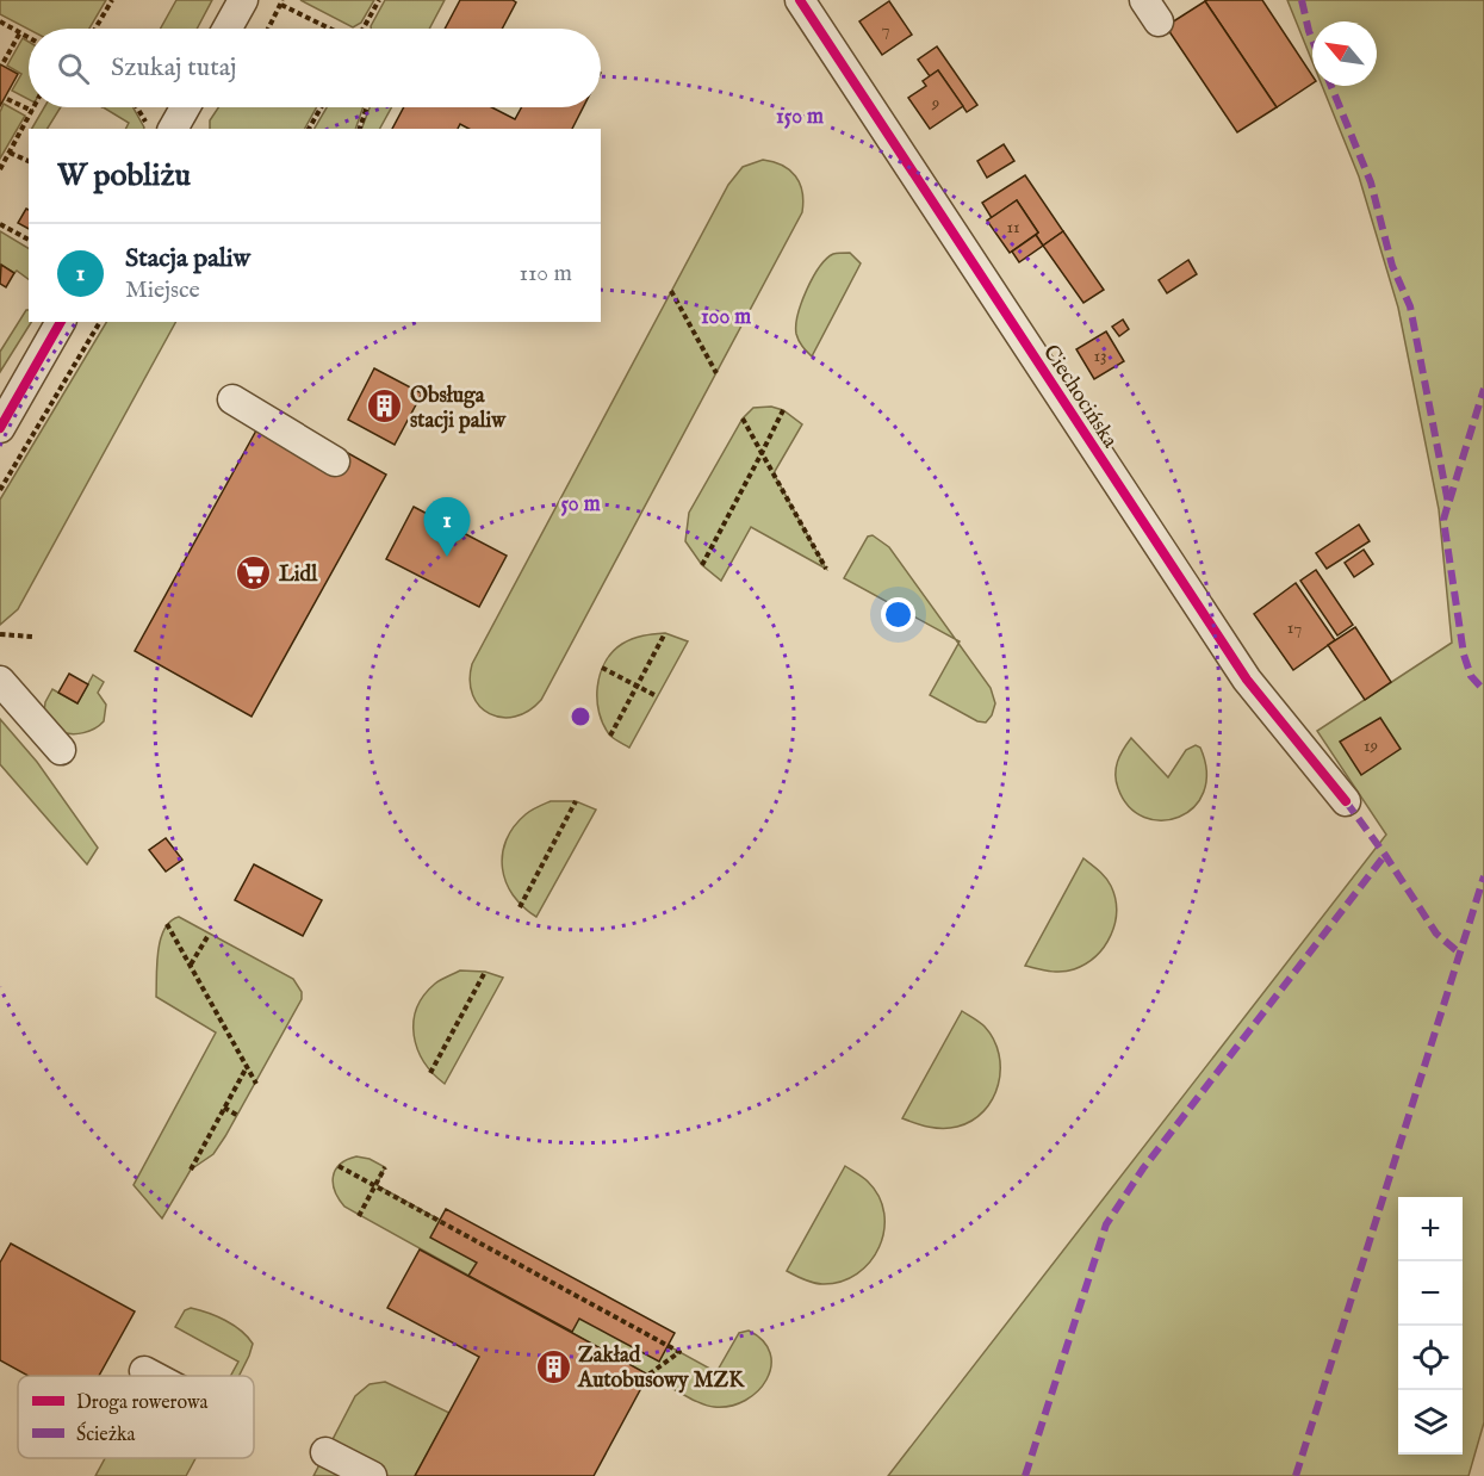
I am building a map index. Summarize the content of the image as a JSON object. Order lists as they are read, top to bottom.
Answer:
{
  "streets": {
    "street": ["Ciechocińska"]
  },
  "places": {
    "building": ["Obsługa stacji paliw", "Zakład Autobusowy MZK"],
    "supermarket": ["Lidl"]
  },
  "house_numbers": [
    "7",
    "9",
    "11",
    "13",
    "17",
    "19"
  ],
  "legend": ["Droga rowerowa", "Ścieżka"],
  "north": "top left",
  "page": {
    "search": "Szukaj tutaj",
    "heading": "W pobliżu",
    "list": [
      {
        "mark": "1",
        "name": "Stacja paliw",
        "note": "Miejsce",
        "value": "110 m"
      }
    ],
    "pins": "1",
    "map_buttons": ["+", "−"]
  },
  "rings": ["150 m", "100 m", "50 m"]
}
